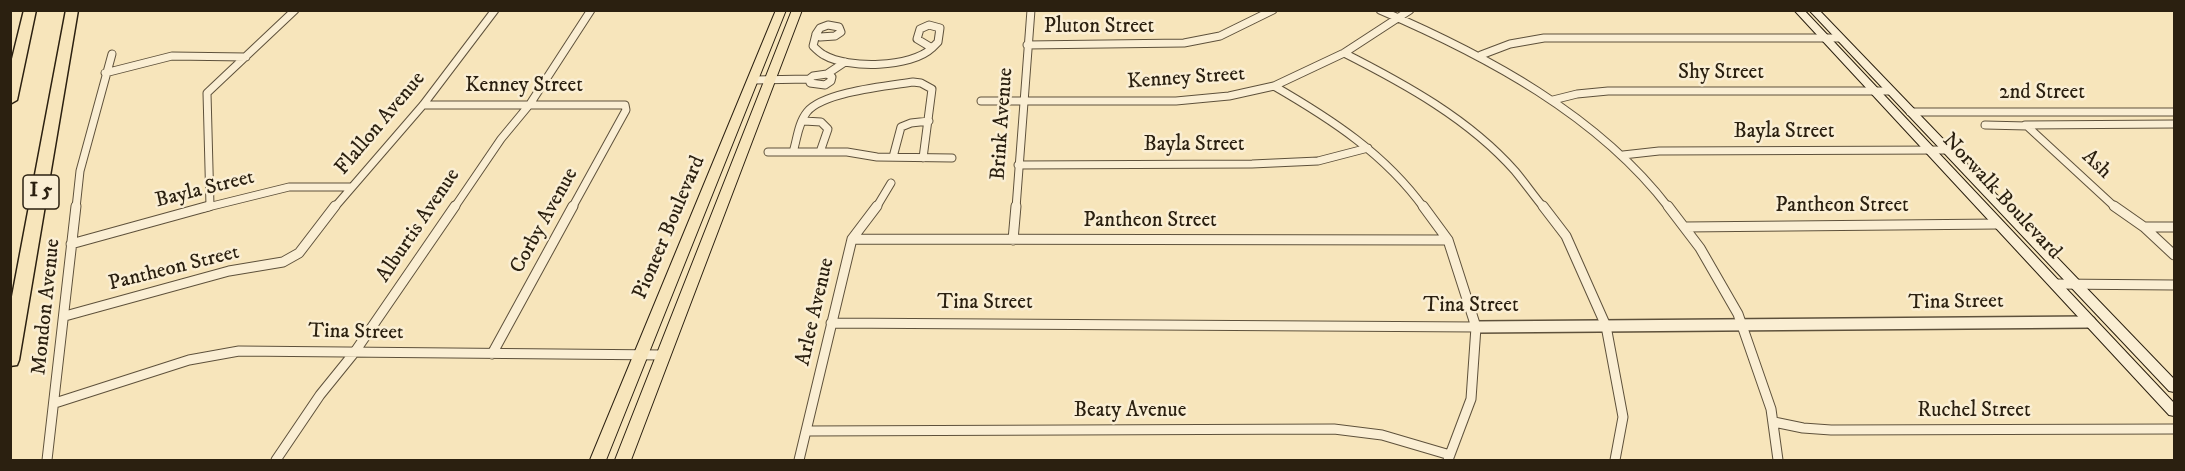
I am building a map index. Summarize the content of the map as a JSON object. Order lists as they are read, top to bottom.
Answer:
{
  "streets": {
    "highway": ["I 5"],
    "main road": ["Norwalk Boulevard", "Pioneer Boulevard"],
    "street": [
      "Pluton Street",
      "Shy Street",
      "Kenney Street",
      "2nd Street",
      "Flallon Avenue",
      "Brink Avenue",
      "Bayla Street",
      "Ash",
      "Pantheon Street",
      "Corby Avenue",
      "Alburtis Avenue",
      "Tina Street",
      "Mondon Avenue",
      "Arlee Avenue",
      "Beaty Avenue",
      "Ruchel Street"
    ]
  },
  "crossings": [
    ["Pluton Street", "Brink Avenue"],
    ["Shy Street", "Norwalk Boulevard"],
    ["Kenney Street", "Flallon Avenue"],
    ["Kenney Street", "Brink Avenue"],
    ["Kenney Street", "Corby Avenue"],
    ["Kenney Street", "Alburtis Avenue"],
    ["2nd Street", "Norwalk Boulevard"],
    ["Flallon Avenue", "Bayla Street"],
    ["Flallon Avenue", "Pantheon Street"],
    ["Brink Avenue", "Bayla Street"],
    ["Brink Avenue", "Pantheon Street"],
    ["Bayla Street", "Norwalk Boulevard"],
    ["Bayla Street", "Mondon Avenue"],
    ["Norwalk Boulevard", "Pantheon Street"],
    ["Norwalk Boulevard", "Tina Street"],
    ["Pantheon Street", "Mondon Avenue"],
    ["Pantheon Street", "Arlee Avenue"],
    ["Corby Avenue", "Tina Street"],
    ["Alburtis Avenue", "Tina Street"],
    ["Pioneer Boulevard", "Tina Street"],
    ["Tina Street", "Mondon Avenue"],
    ["Tina Street", "Arlee Avenue"],
    ["Arlee Avenue", "Beaty Avenue"]
  ]
}
